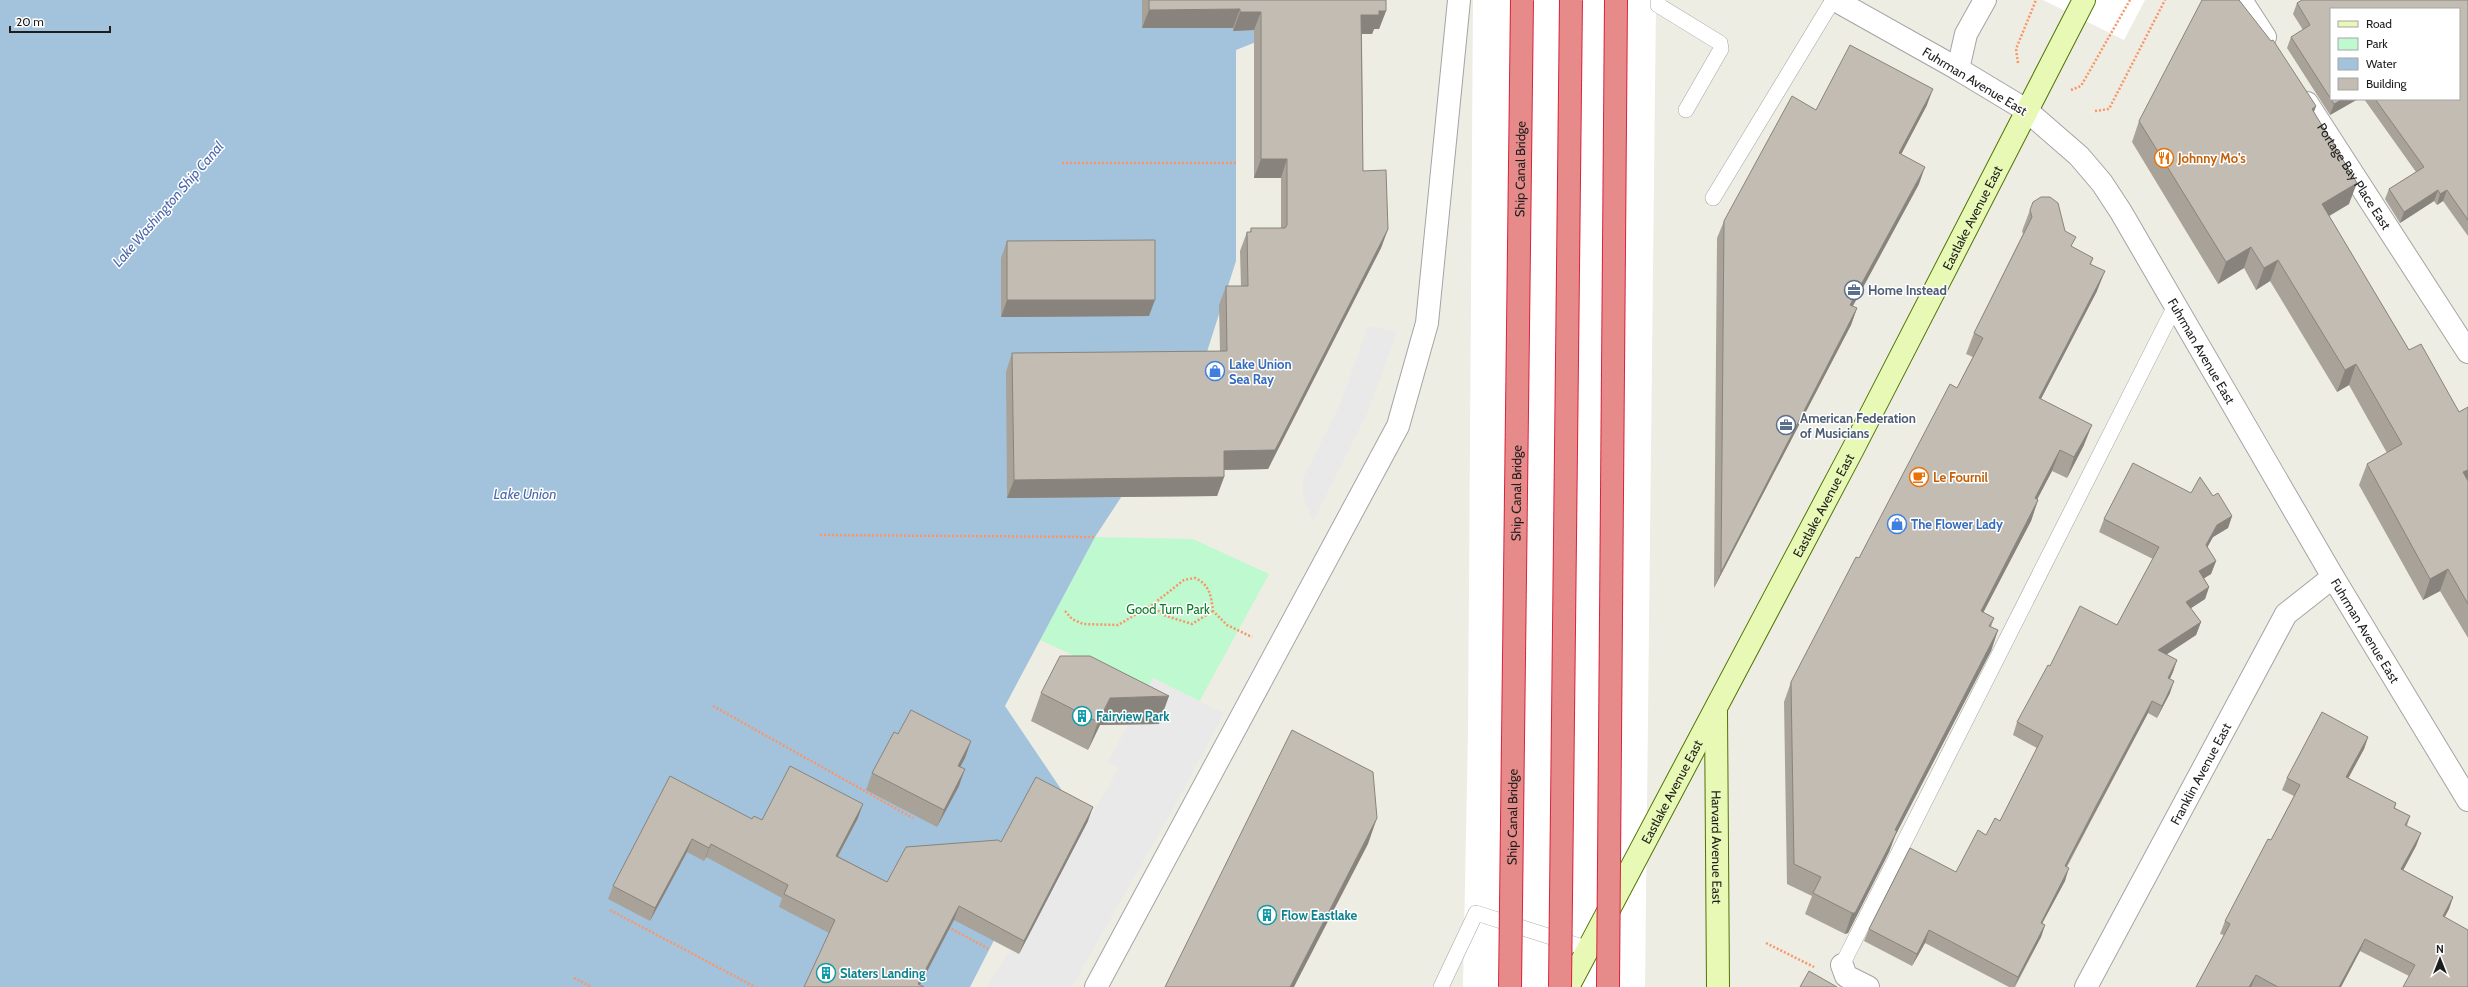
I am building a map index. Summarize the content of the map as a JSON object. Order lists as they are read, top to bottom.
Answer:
{
  "streets": {
    "highway": ["Ship Canal Bridge"],
    "main road": ["Eastlake Avenue East", "Harvard Avenue East"],
    "street": ["Fuhrman Avenue East", "Portage Bay Place East", "Franklin Avenue East"]
  },
  "crossings": [
    ["Fuhrman Avenue East", "Eastlake Avenue East"],
    ["Fuhrman Avenue East", "Franklin Avenue East"],
    ["Eastlake Avenue East", "Harvard Avenue East"]
  ],
  "water": ["Lake Washington Ship Canal", "Lake Union"],
  "parks": ["Good Turn Park"],
  "places": {
    "restaurant": ["Johnny Mo’s"],
    "office": ["Home Instead", "American Federation of Musicians"],
    "shop": ["Lake Union Sea Ray", "The Flower Lady"],
    "cafe": ["Le Fournil"],
    "building": ["Fairview Park", "Flow Eastlake", "Slaters Landing"]
  },
  "legend": [
    "Road",
    "Park",
    "Water",
    "Building"
  ],
  "scale_bar": "20 m",
  "north": "top"
}
